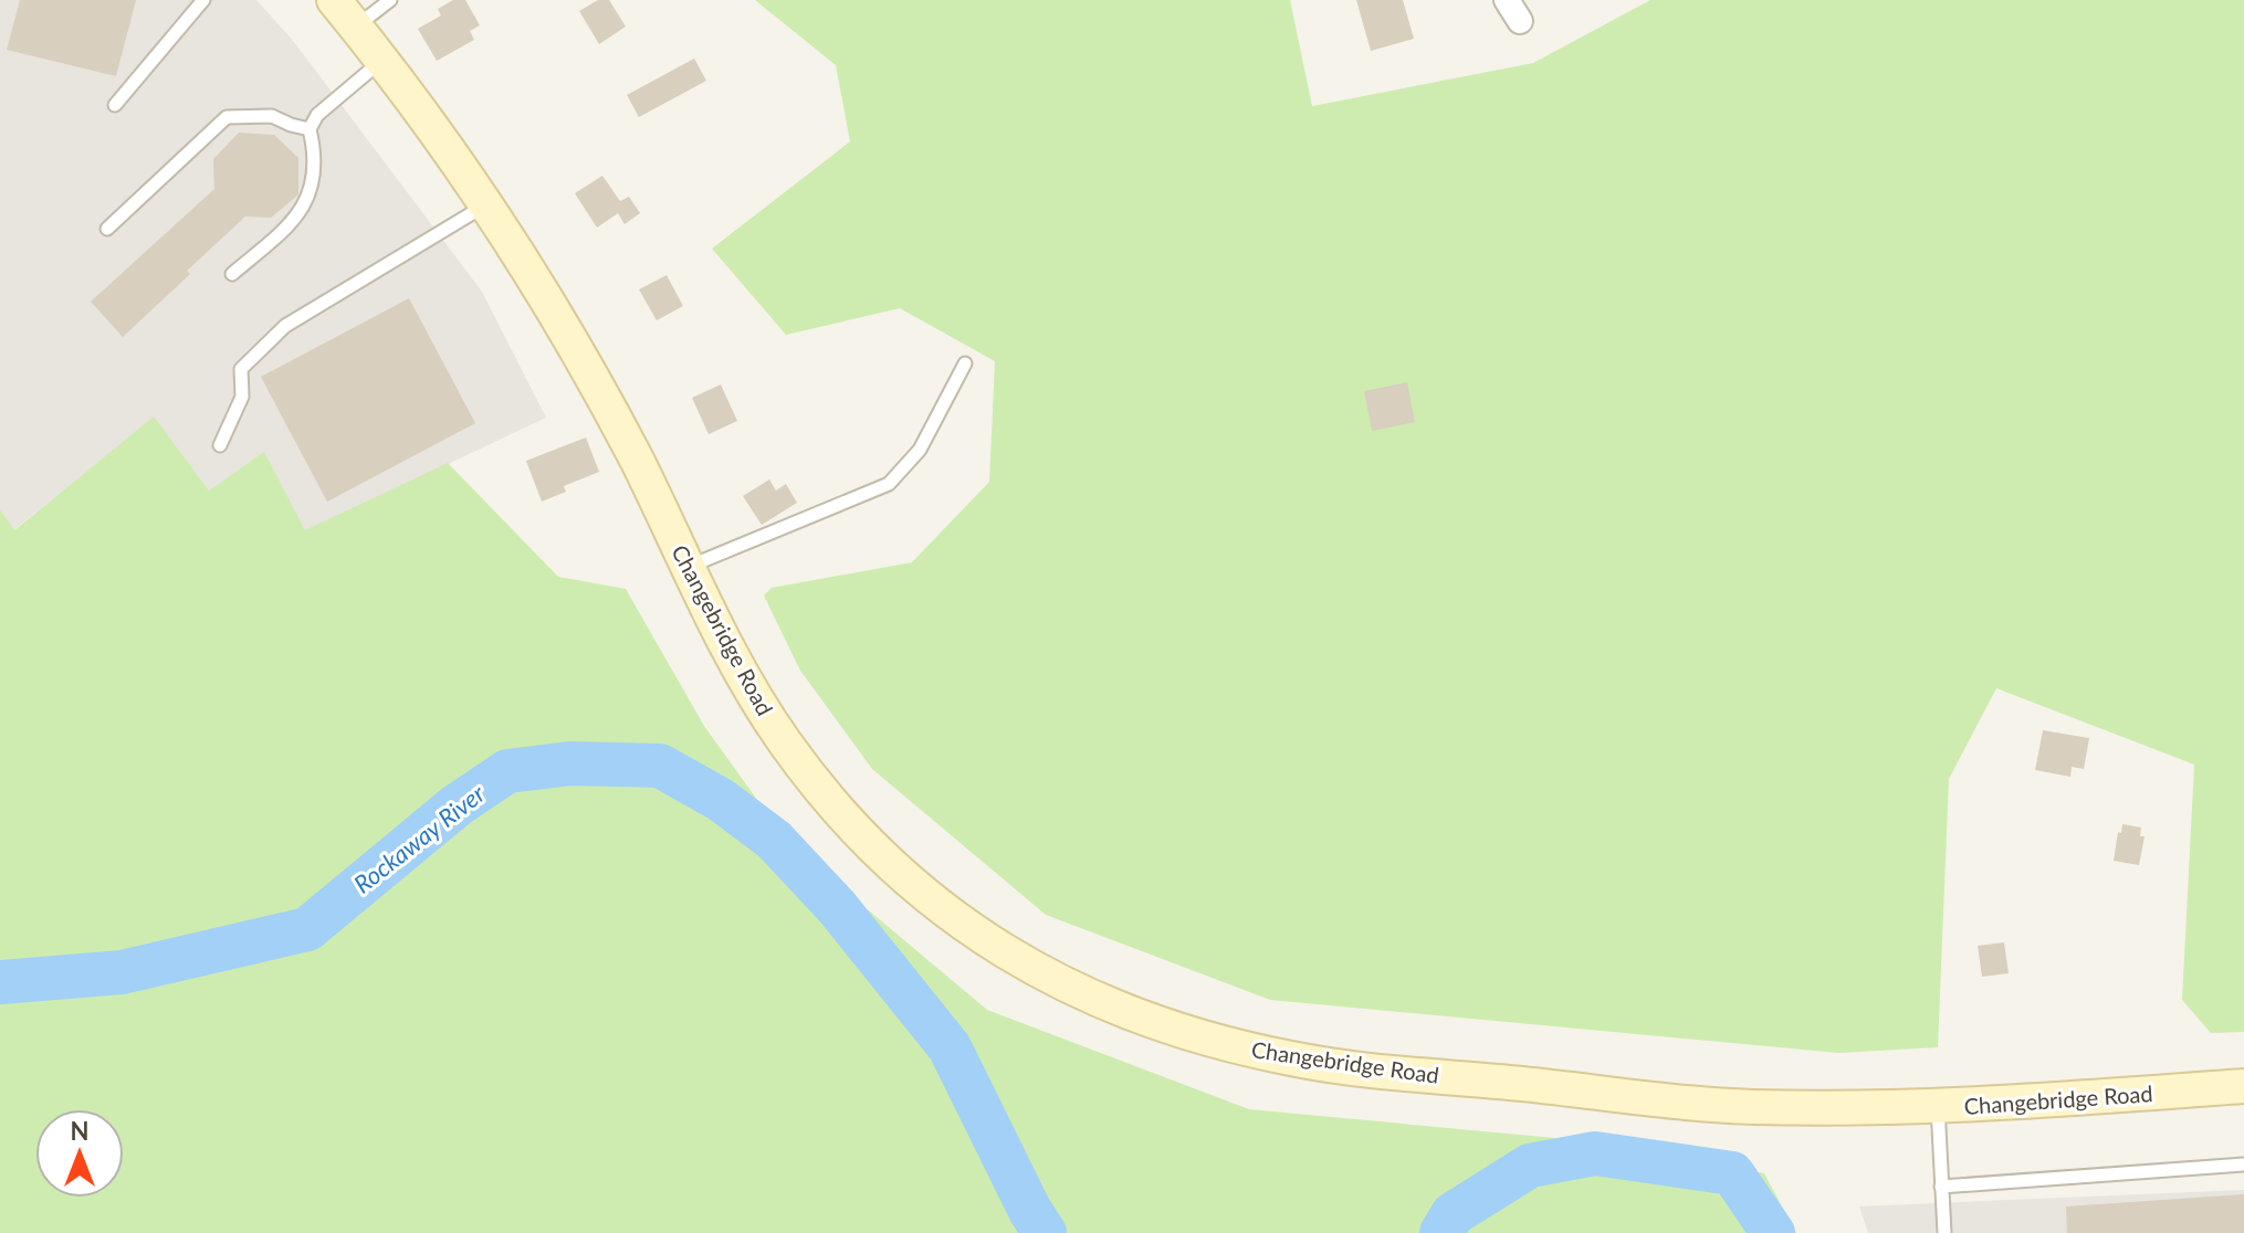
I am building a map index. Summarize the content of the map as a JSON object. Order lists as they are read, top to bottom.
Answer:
{
  "streets": {
    "main road": ["Changebridge Road"]
  },
  "water": ["Rockaway River"],
  "north": "top"
}
